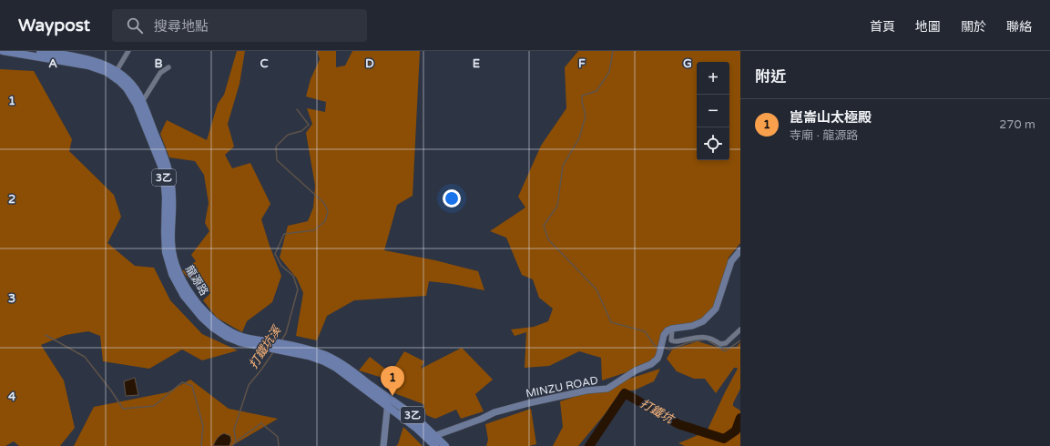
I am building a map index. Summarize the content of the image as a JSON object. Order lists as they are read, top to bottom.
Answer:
{
  "streets": {
    "main road": ["3乙", "龍源路"],
    "street": ["MINZU ROAD"]
  },
  "crossings": [
    ["3乙", "龍源路"],
    ["3乙", "MINZU ROAD"],
    ["龍源路", "MINZU ROAD"]
  ],
  "water": ["打鐵坑溪", "打鐵坑"],
  "page": {
    "header": "Waypost",
    "search": "搜尋地點",
    "nav": [
      "首頁",
      "地圖",
      "關於",
      "聯絡"
    ],
    "heading": "附近",
    "map_buttons": ["+", "−"],
    "list": [
      {
        "mark": "1",
        "name": "崑崙山太極殿",
        "note": "寺廟 · 龍源路",
        "value": "270 m"
      }
    ],
    "pins": "1"
  },
  "grid": {
    "columns": [
      "A",
      "B",
      "C",
      "D",
      "E",
      "F",
      "G"
    ],
    "rows": [
      "1",
      "2",
      "3",
      "4"
    ]
  }
}
